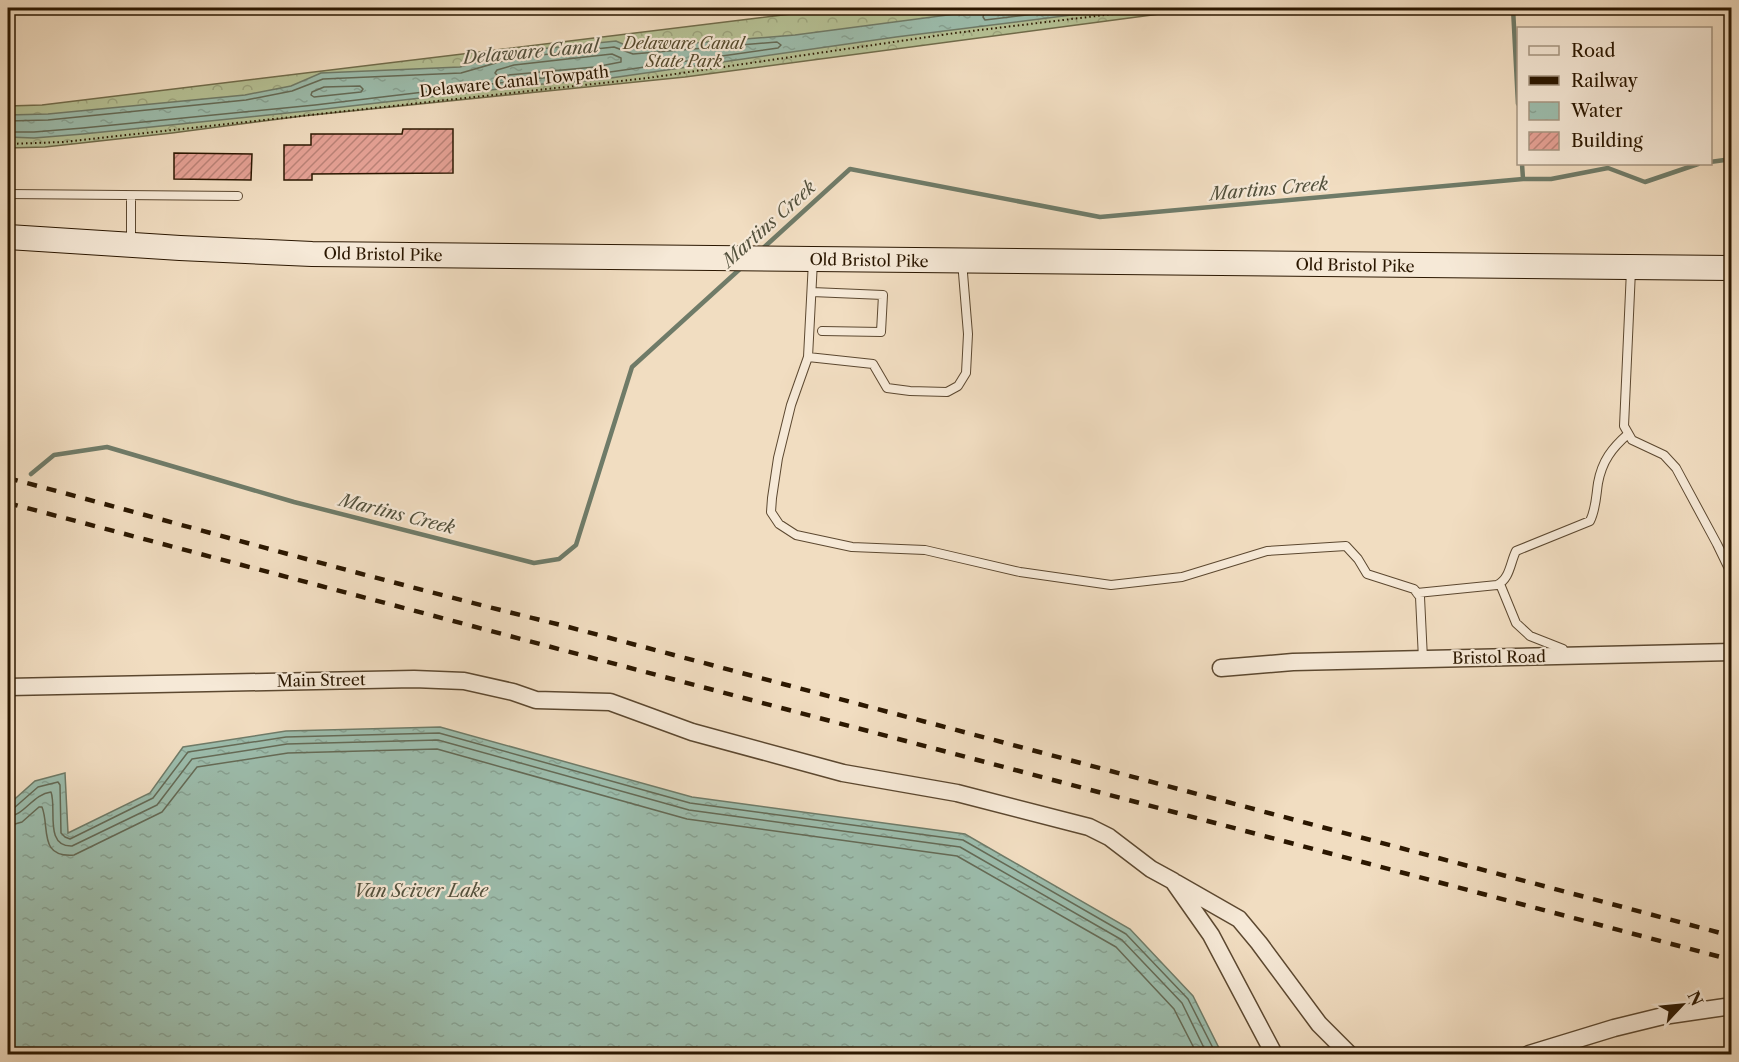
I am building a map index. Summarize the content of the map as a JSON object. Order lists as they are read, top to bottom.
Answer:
{
  "streets": {
    "main road": ["Old Bristol Pike"],
    "street": ["Bristol Road", "Main Street"],
    "path": ["Delaware Canal Towpath"]
  },
  "water": ["Delaware Canal", "Martins Creek", "Van Sciver Lake"],
  "parks": ["Delaware Canal State Park"],
  "legend": [
    "Road",
    "Railway",
    "Water",
    "Building"
  ],
  "north": "top right"
}
